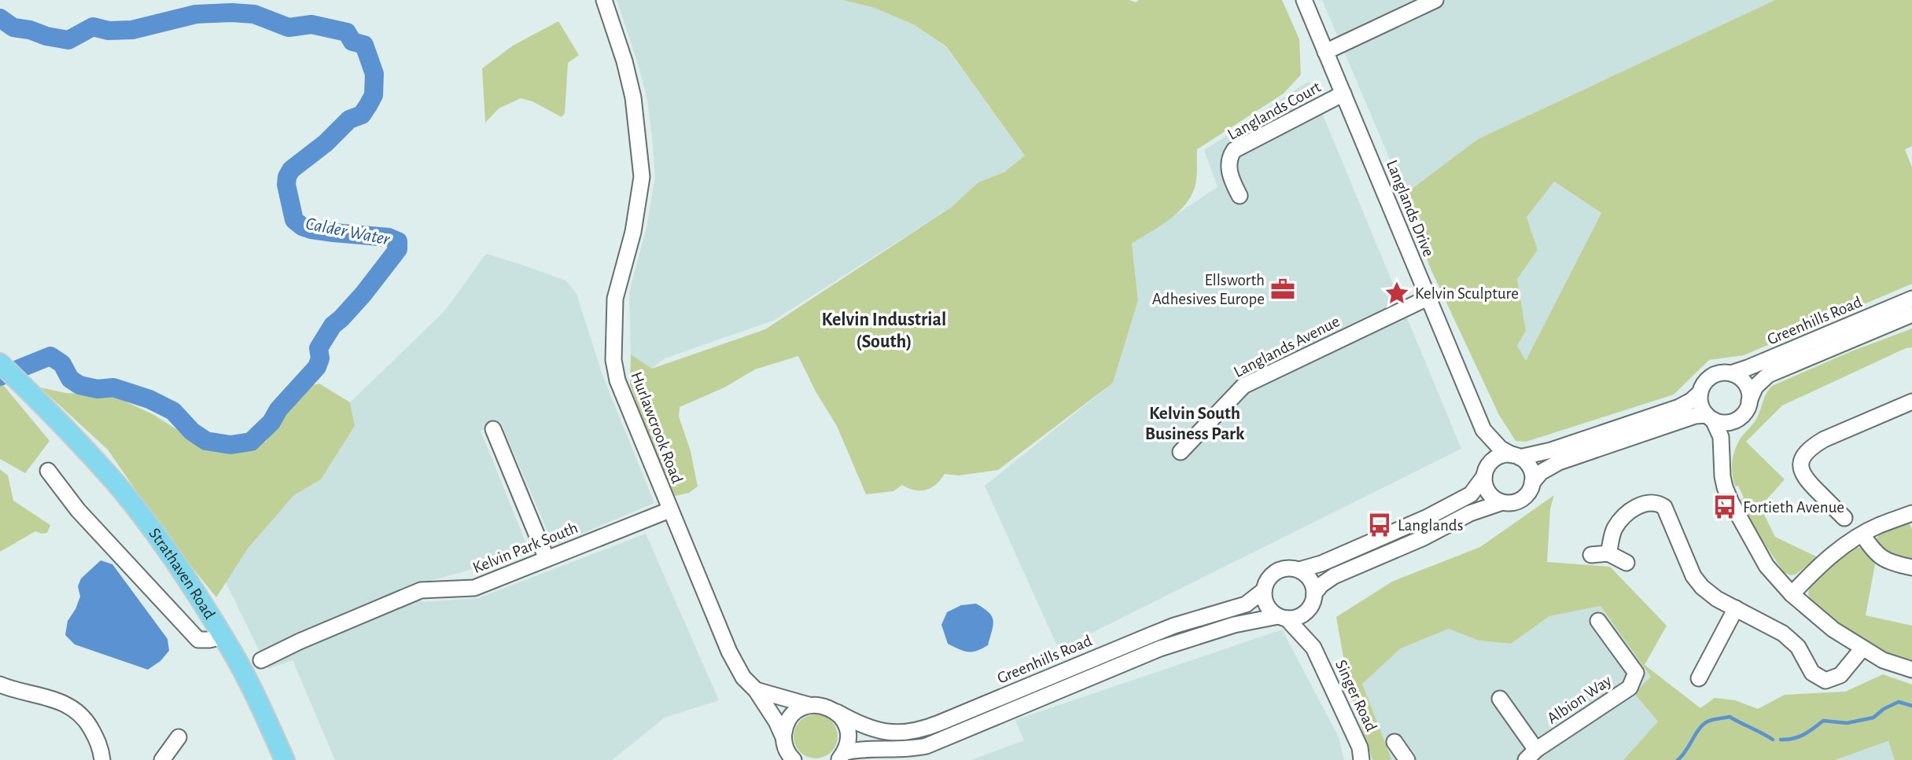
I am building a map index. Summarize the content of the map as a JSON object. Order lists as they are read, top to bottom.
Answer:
{
  "streets": {
    "main road": ["Strathaven Road"],
    "street": [
      "Langlands Court",
      "Langlands Drive",
      "Greenhills Road",
      "Langlands Avenue",
      "Hurlawcrook Road",
      "Kelvin Park South",
      "Singer Road",
      "Albion Way"
    ]
  },
  "crossings": [
    ["Langlands Court", "Langlands Drive"],
    ["Langlands Drive", "Langlands Avenue"],
    ["Greenhills Road", "Singer Road"],
    ["Hurlawcrook Road", "Kelvin Park South"]
  ],
  "districts": ["Kelvin Industrial (South)", "Kelvin South Business Park"],
  "water": ["Calder Water"],
  "places": {
    "office": ["Ellsworth Adhesives Europe"],
    "place": ["Kelvin Sculpture"],
    "bus stop": ["Fortieth Avenue", "Langlands"]
  }
}
